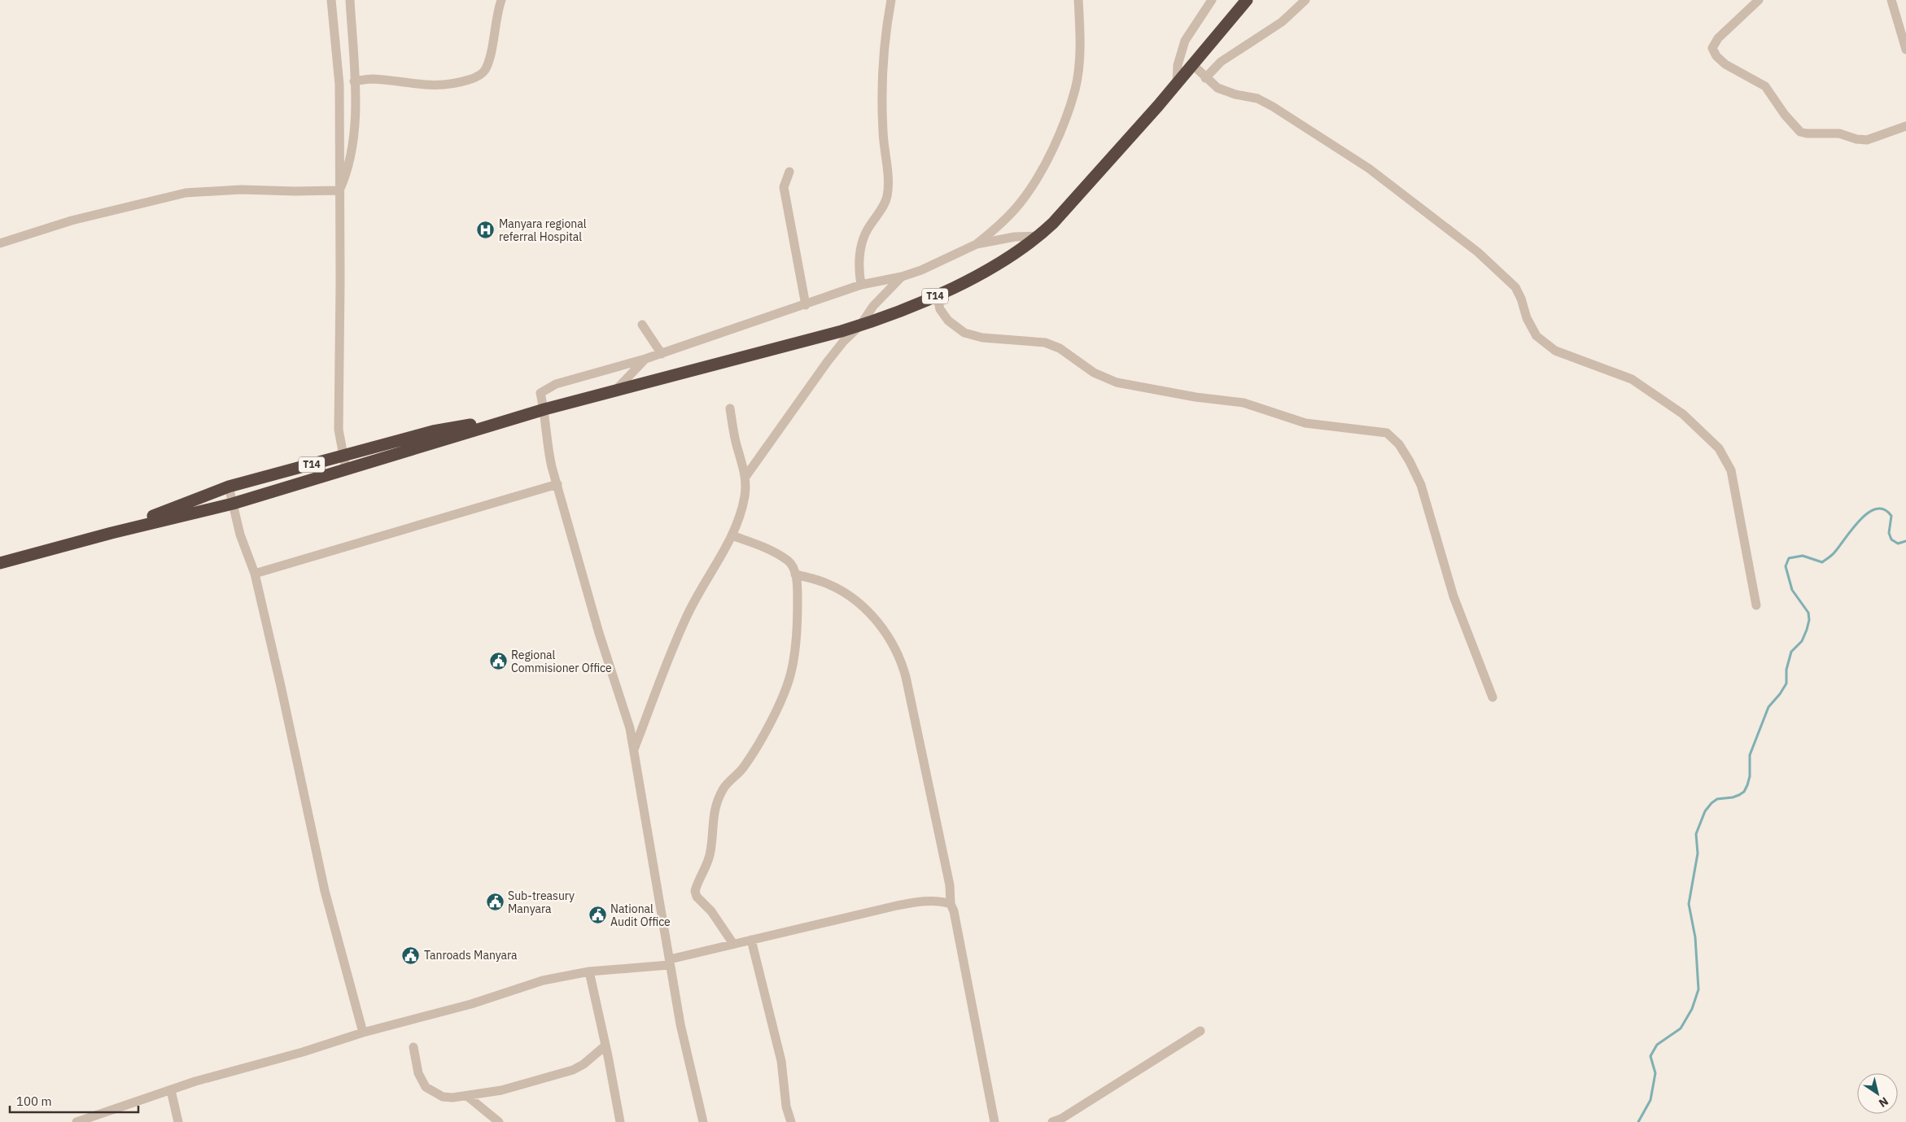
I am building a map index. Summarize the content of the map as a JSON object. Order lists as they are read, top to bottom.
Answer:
{
  "streets": {
    "highway": ["T14"]
  },
  "places": {
    "hospital": ["Manyara regional referral Hospital"],
    "public building": [
      "Regional Commisioner Office",
      "Sub-treasury Manyara",
      "National Audit Office",
      "Tanroads Manyara"
    ]
  },
  "scale_bar": "100 m",
  "north": "bottom right"
}
